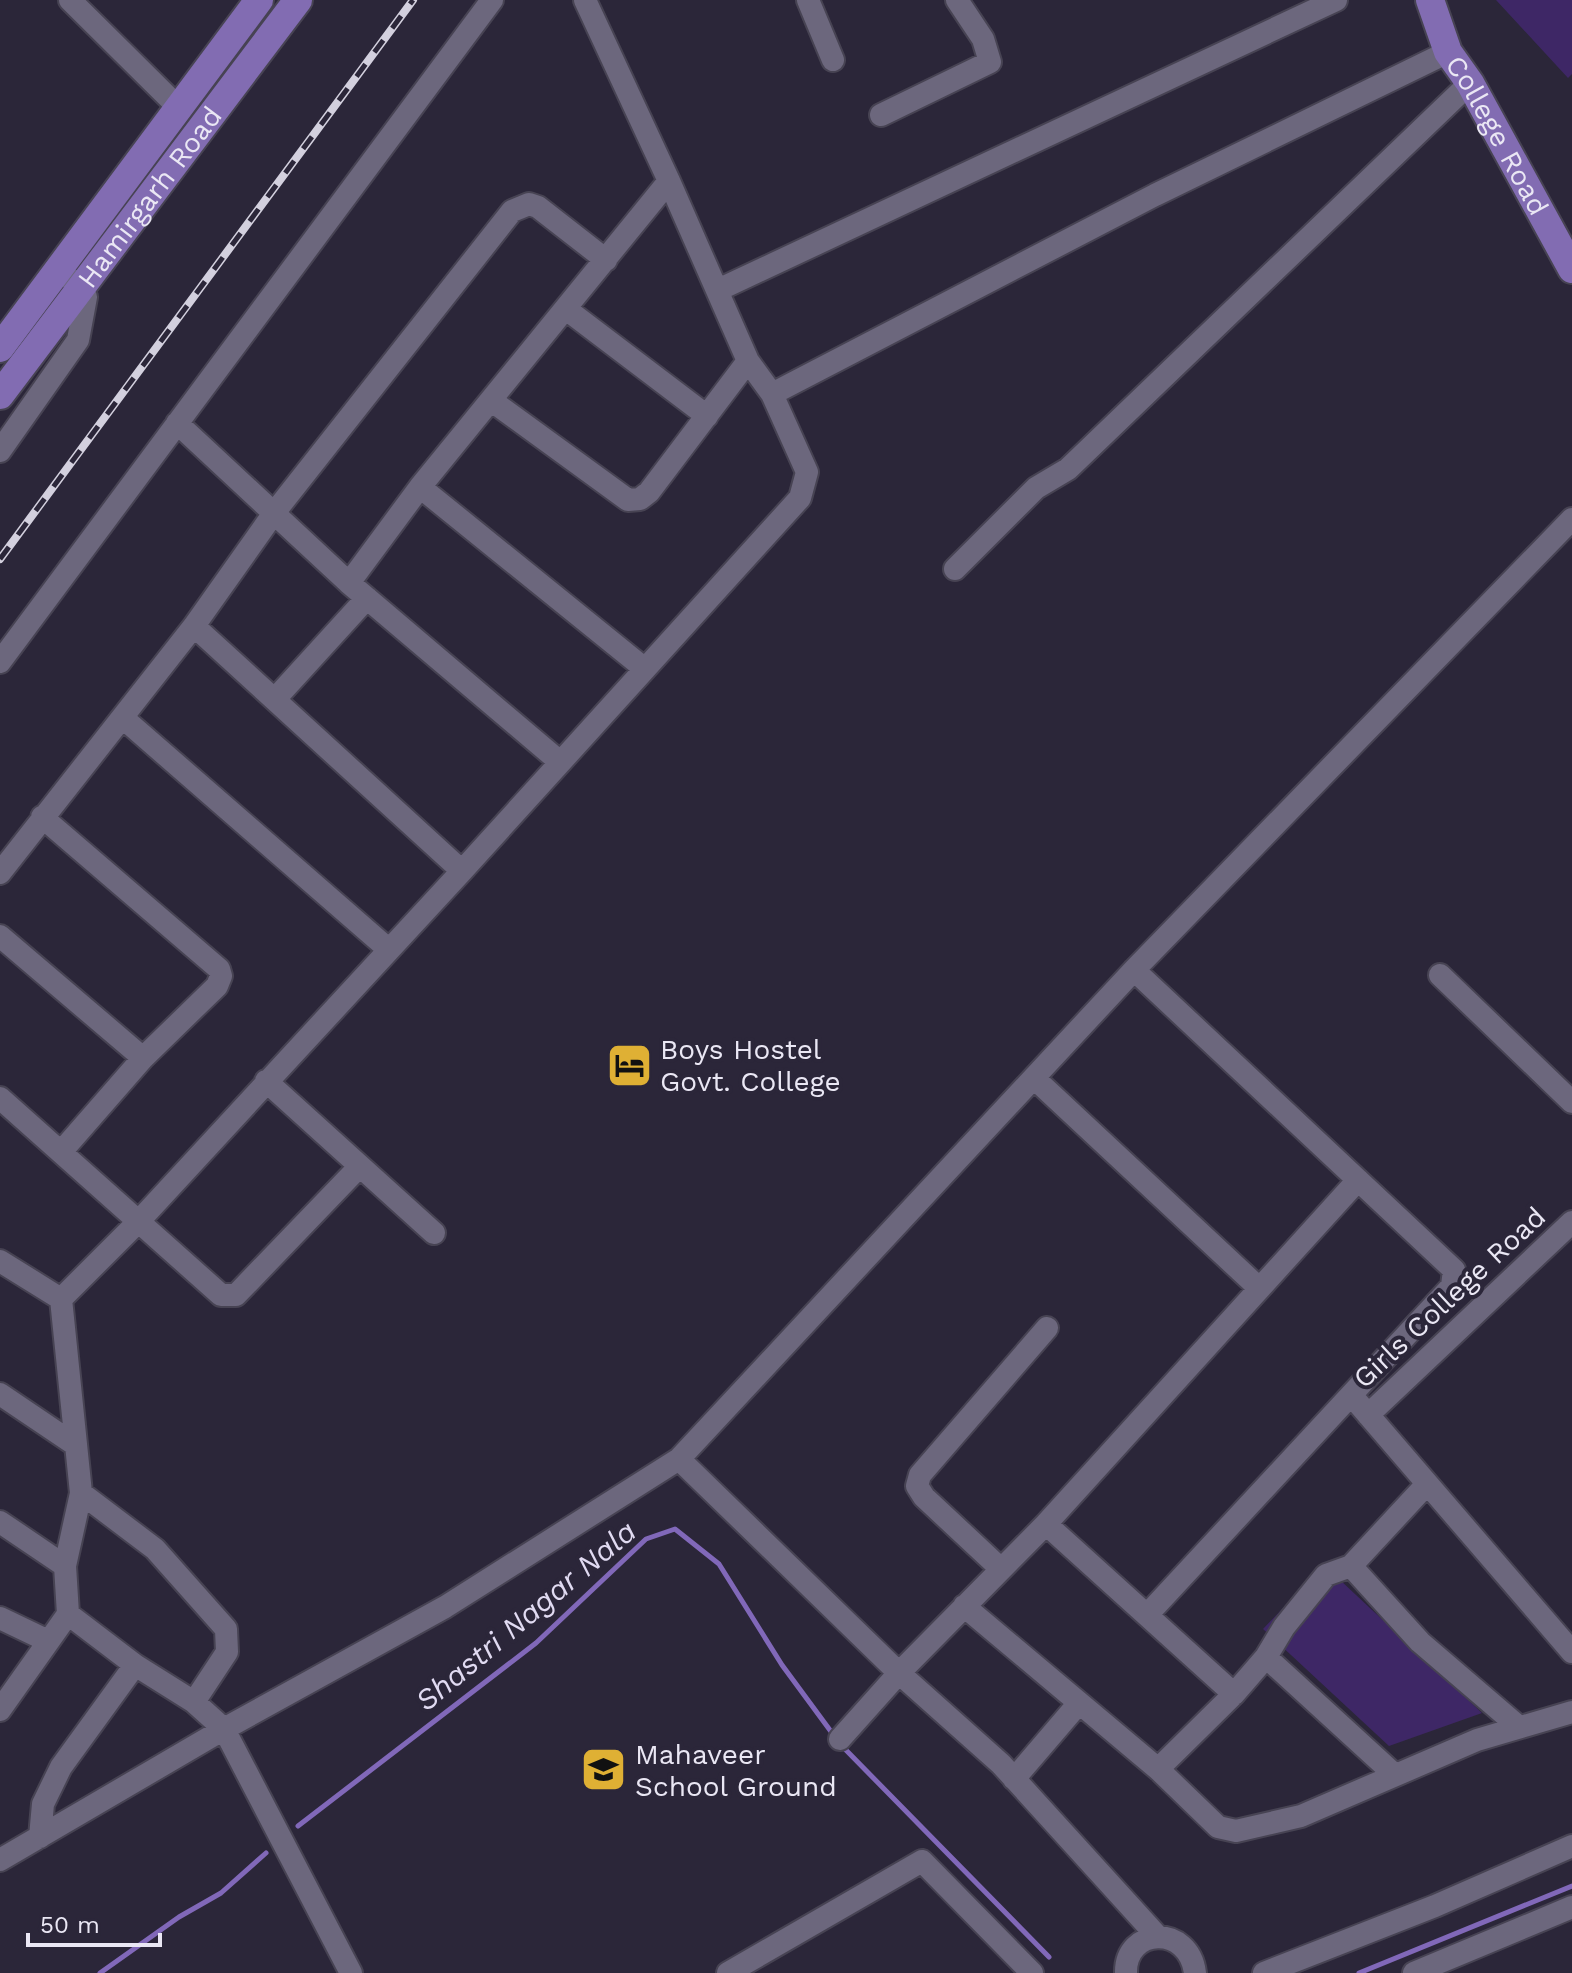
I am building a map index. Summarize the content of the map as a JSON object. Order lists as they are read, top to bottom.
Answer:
{
  "streets": {
    "main road": ["College Road", "Hamirgarh Road"],
    "street": ["Girls College Road"]
  },
  "water": ["Shastri Nagar Nala"],
  "places": {
    "hotel": ["Boys Hostel Govt. College"],
    "school or university": ["Mahaveer School Ground"]
  },
  "scale_bar": "50 m"
}
